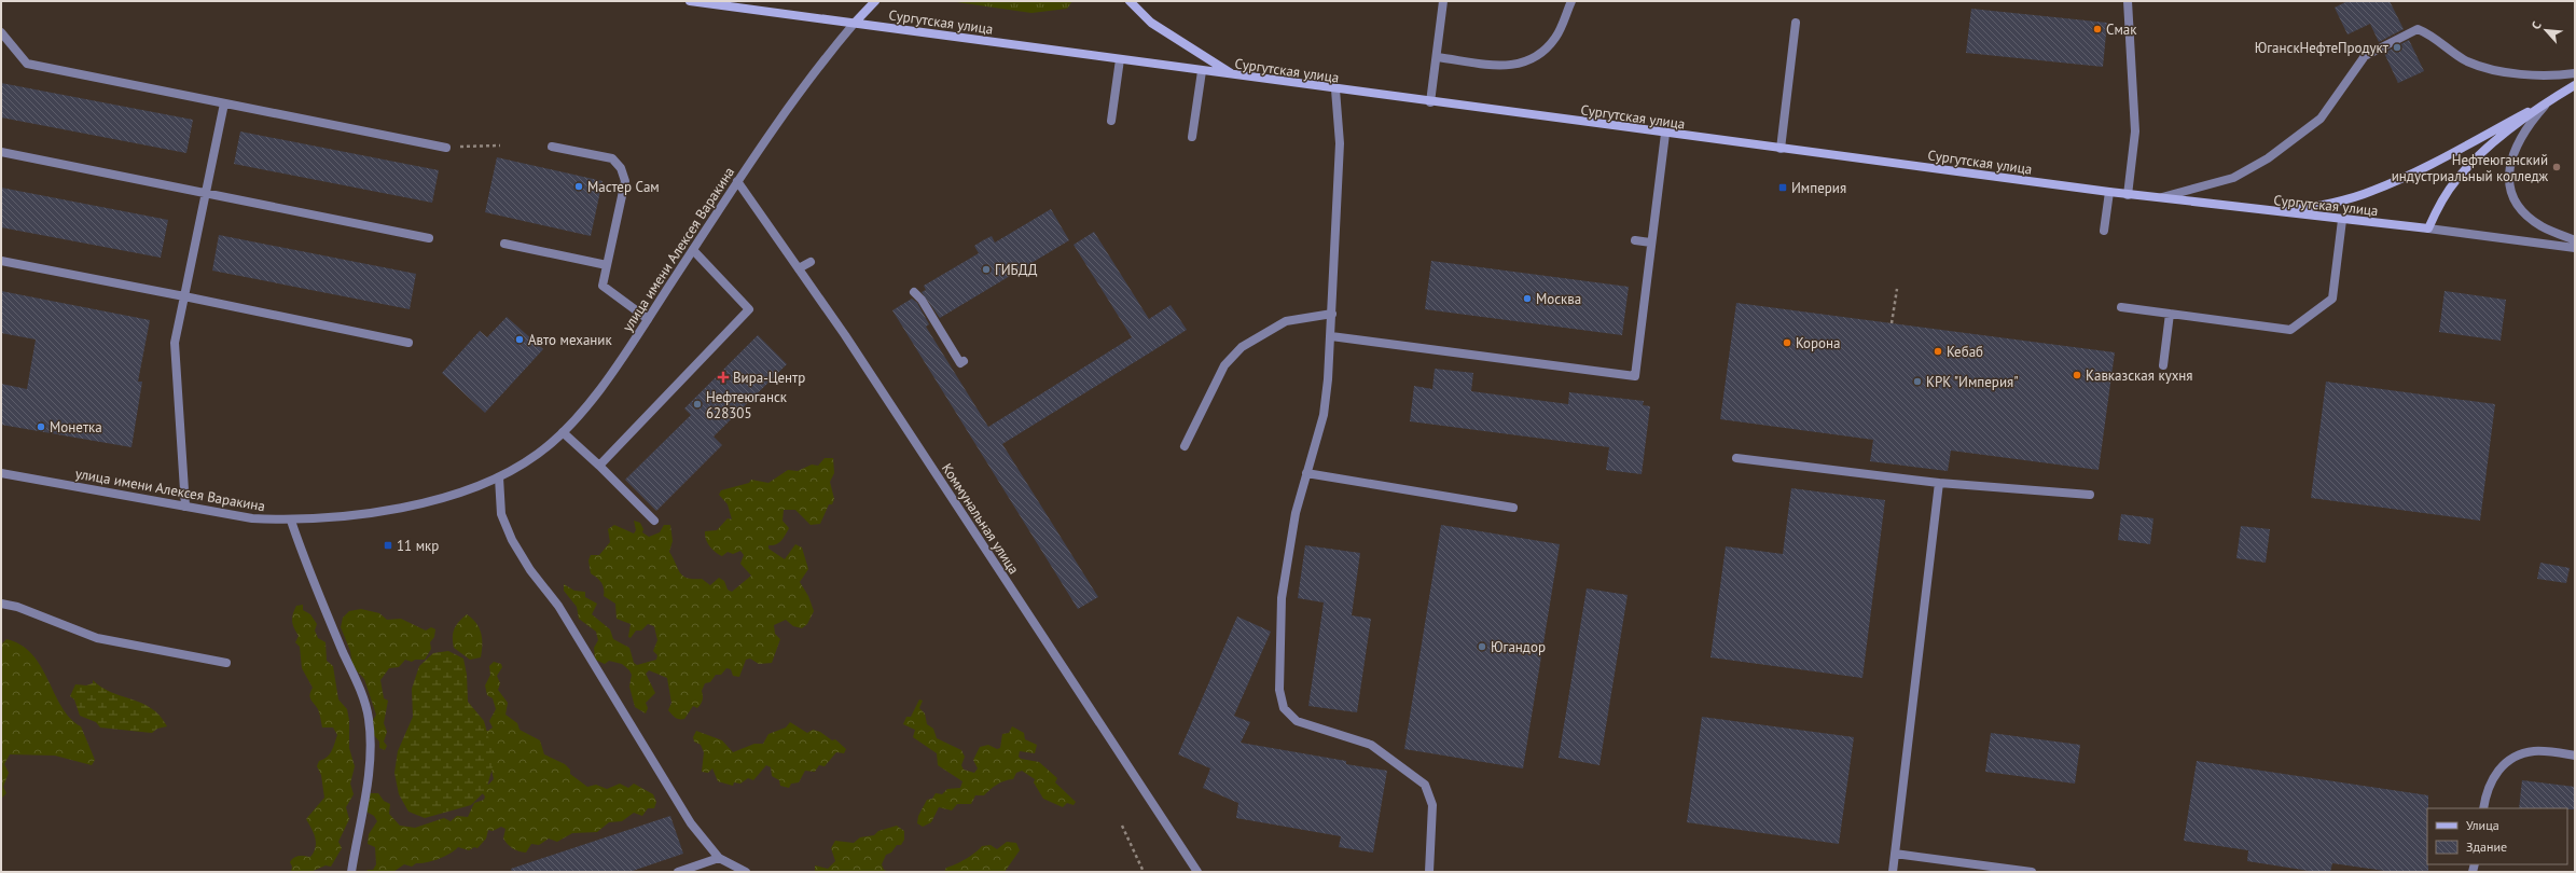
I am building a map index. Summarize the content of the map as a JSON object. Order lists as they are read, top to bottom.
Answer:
{
  "streets": {
    "main road": ["Сургутская улица"],
    "street": ["улица имени Алексея Варакина", "Коммунальная улица"]
  },
  "crossings": [
    ["Сургутская улица", "улица имени Алексея Варакина"],
    ["улица имени Алексея Варакина", "Коммунальная улица"]
  ],
  "places": {
    "other": [
      "Смак",
      "ЮганскНефтеПродукт",
      "Нефтеюганский индустриальный колледж",
      "Мастер Сам",
      "ГИБДД",
      "Москва",
      "Авто механик",
      "Корона",
      "Кебаб",
      "Кавказская кухня",
      "КРК \"Империя\"",
      "Нефтеюганск 628305",
      "Монетка",
      "Югандор"
    ],
    "transit": ["Империя", "11 мкр"],
    "health": ["Вира-Центр"]
  },
  "legend": ["Улица", "Здание"],
  "north": "top left"
}
